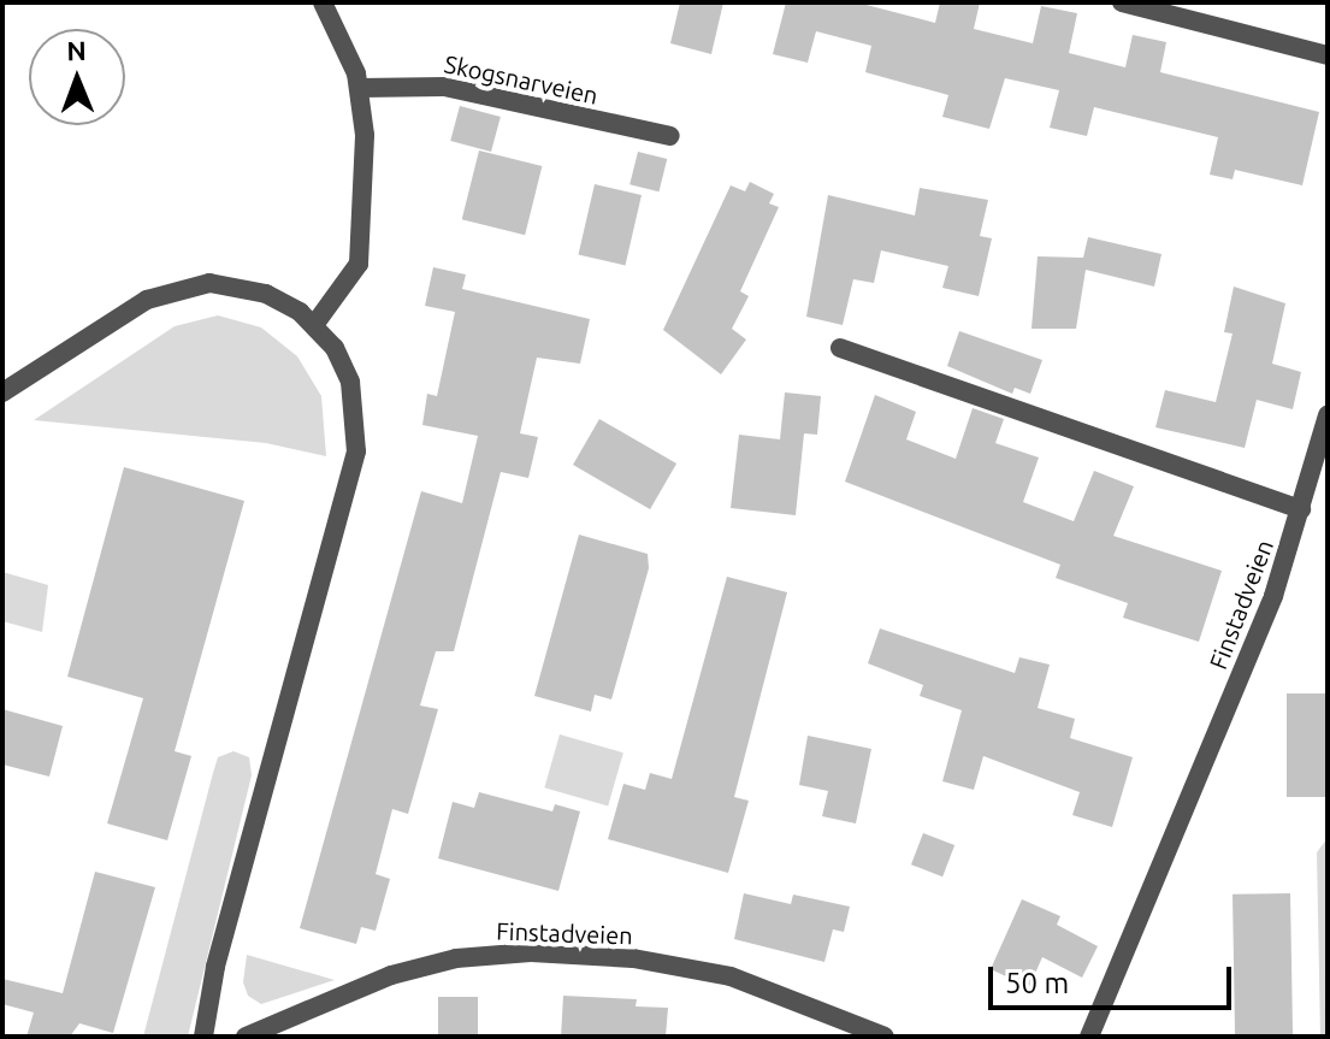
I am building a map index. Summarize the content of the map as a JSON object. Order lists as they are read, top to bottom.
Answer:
{
  "streets": {
    "street": ["Skogsnarveien", "Finstadveien"]
  },
  "scale_bar": "50 m",
  "north": "top"
}
